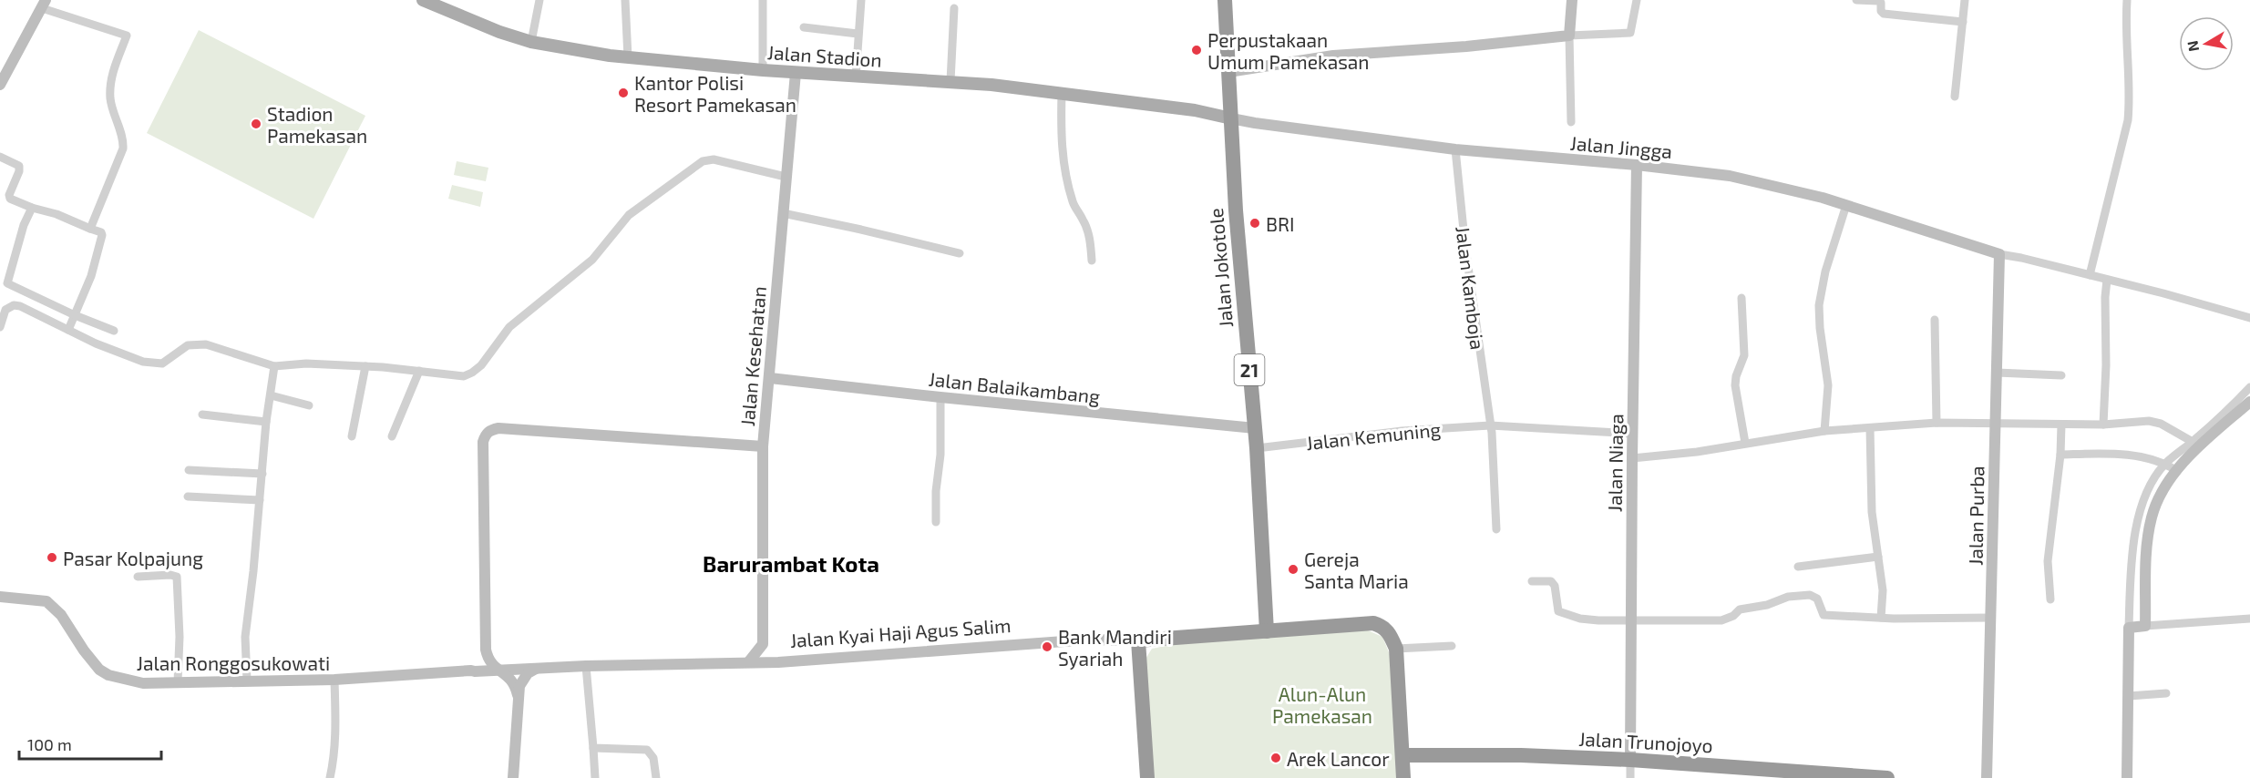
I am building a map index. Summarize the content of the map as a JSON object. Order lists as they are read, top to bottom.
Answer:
{
  "streets": {
    "highway": [
      "Jalan Jokotole",
      "21",
      "Jalan Kyai Haji Agus Salim",
      "Jalan Trunojoyo"
    ],
    "main road": [
      "Jalan Stadion",
      "Jalan Jingga",
      "Jalan Kesehatan",
      "Jalan Balaikambang",
      "Jalan Niaga",
      "Jalan Purba",
      "Jalan Ronggosukowati"
    ],
    "street": ["Jalan Kamboja", "Jalan Kemuning"]
  },
  "crossings": [
    ["Jalan Stadion", "Jalan Jingga"],
    ["Jalan Stadion", "Jalan Jokotole"],
    ["Jalan Stadion", "Jalan Kesehatan"],
    ["Jalan Jingga", "Jalan Jokotole"],
    ["Jalan Jingga", "Jalan Kamboja"],
    ["Jalan Jingga", "Jalan Niaga"],
    ["Jalan Jingga", "Jalan Purba"],
    ["Jalan Jokotole", "Jalan Balaikambang"],
    ["Jalan Jokotole", "Jalan Kemuning"],
    ["Jalan Jokotole", "Jalan Kyai Haji Agus Salim"],
    ["Jalan Kamboja", "Jalan Kemuning"],
    ["Jalan Kesehatan", "Jalan Balaikambang"],
    ["Jalan Kemuning", "Jalan Niaga"],
    ["Jalan Niaga", "Jalan Trunojoyo"],
    ["Jalan Kyai Haji Agus Salim", "Jalan Ronggosukowati"]
  ],
  "districts": ["Barurambat Kota"],
  "parks": ["Alun-Alun Pamekasan"],
  "places": [
    "Perpustakaan Umum Pamekasan",
    "Kantor Polisi Resort Pamekasan",
    "Stadion Pamekasan",
    "BRI",
    "Pasar Kolpajung",
    "Gereja Santa Maria",
    "Bank Mandiri Syariah",
    "Arek Lancor"
  ],
  "scale_bar": "100 m",
  "north": "left"
}
